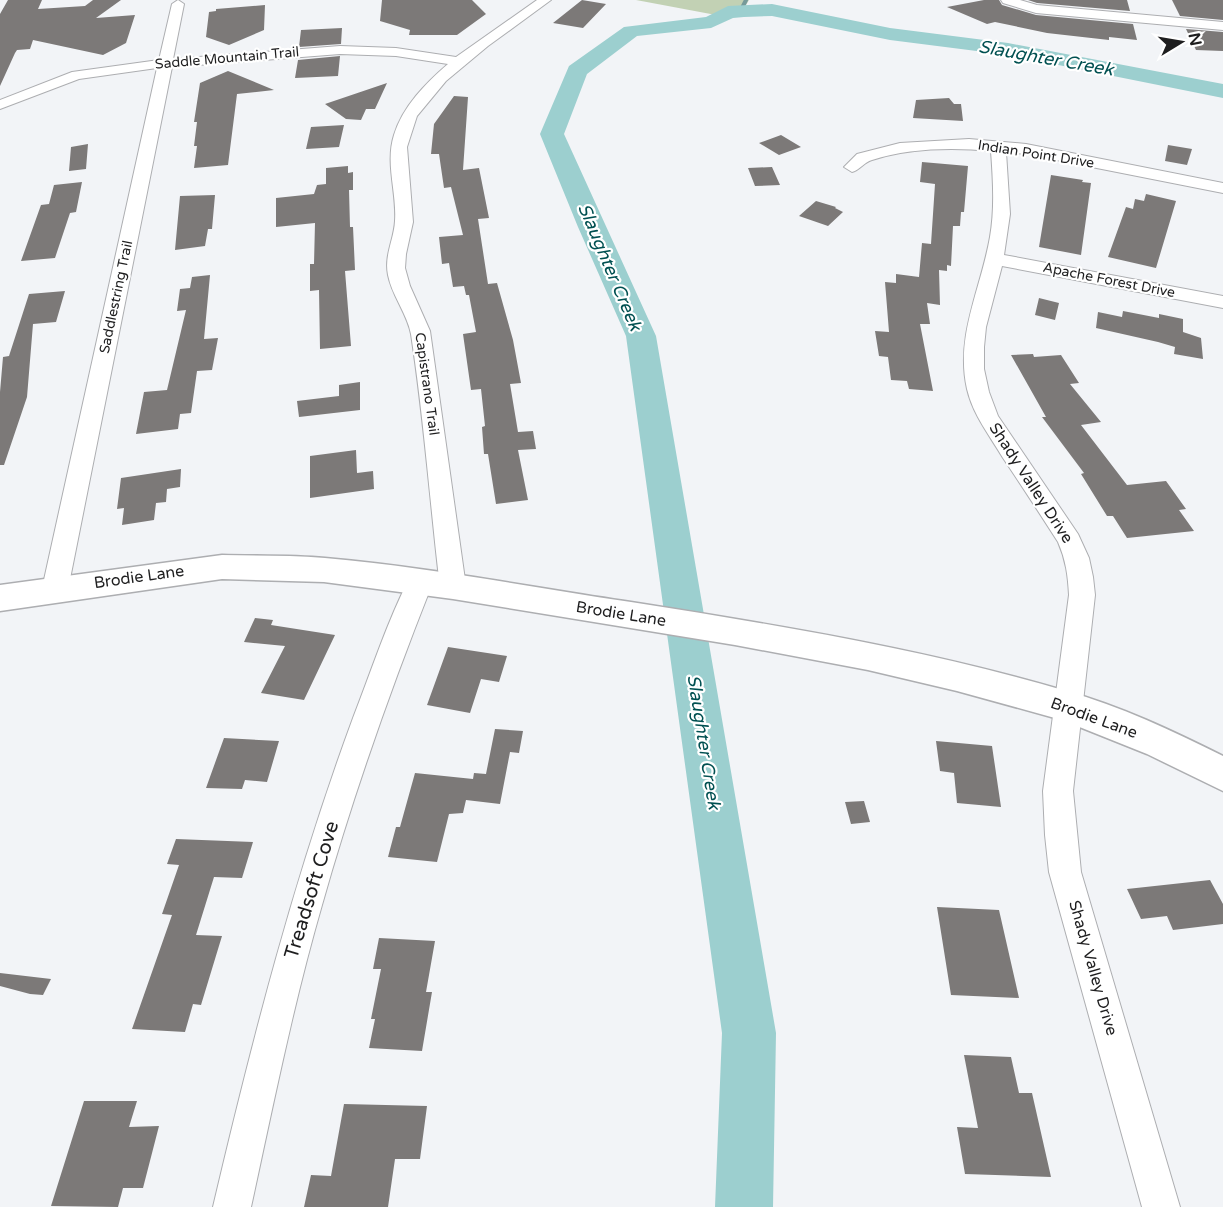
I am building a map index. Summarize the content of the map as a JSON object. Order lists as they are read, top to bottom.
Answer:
{
  "streets": {
    "main road": ["Brodie Lane"],
    "street": [
      "Saddle Mountain Trail",
      "Indian Point Drive",
      "Apache Forest Drive",
      "Saddlestring Trail",
      "Capistrano Trail",
      "Shady Valley Drive",
      "Treadsoft Cove"
    ]
  },
  "crossings": [
    ["Saddle Mountain Trail", "Saddlestring Trail"],
    ["Saddle Mountain Trail", "Capistrano Trail"],
    ["Indian Point Drive", "Shady Valley Drive"],
    ["Apache Forest Drive", "Shady Valley Drive"],
    ["Saddlestring Trail", "Brodie Lane"],
    ["Capistrano Trail", "Brodie Lane"],
    ["Shady Valley Drive", "Brodie Lane"],
    ["Brodie Lane", "Treadsoft Cove"]
  ],
  "water": ["Slaughter Creek"],
  "north": "right"
}
